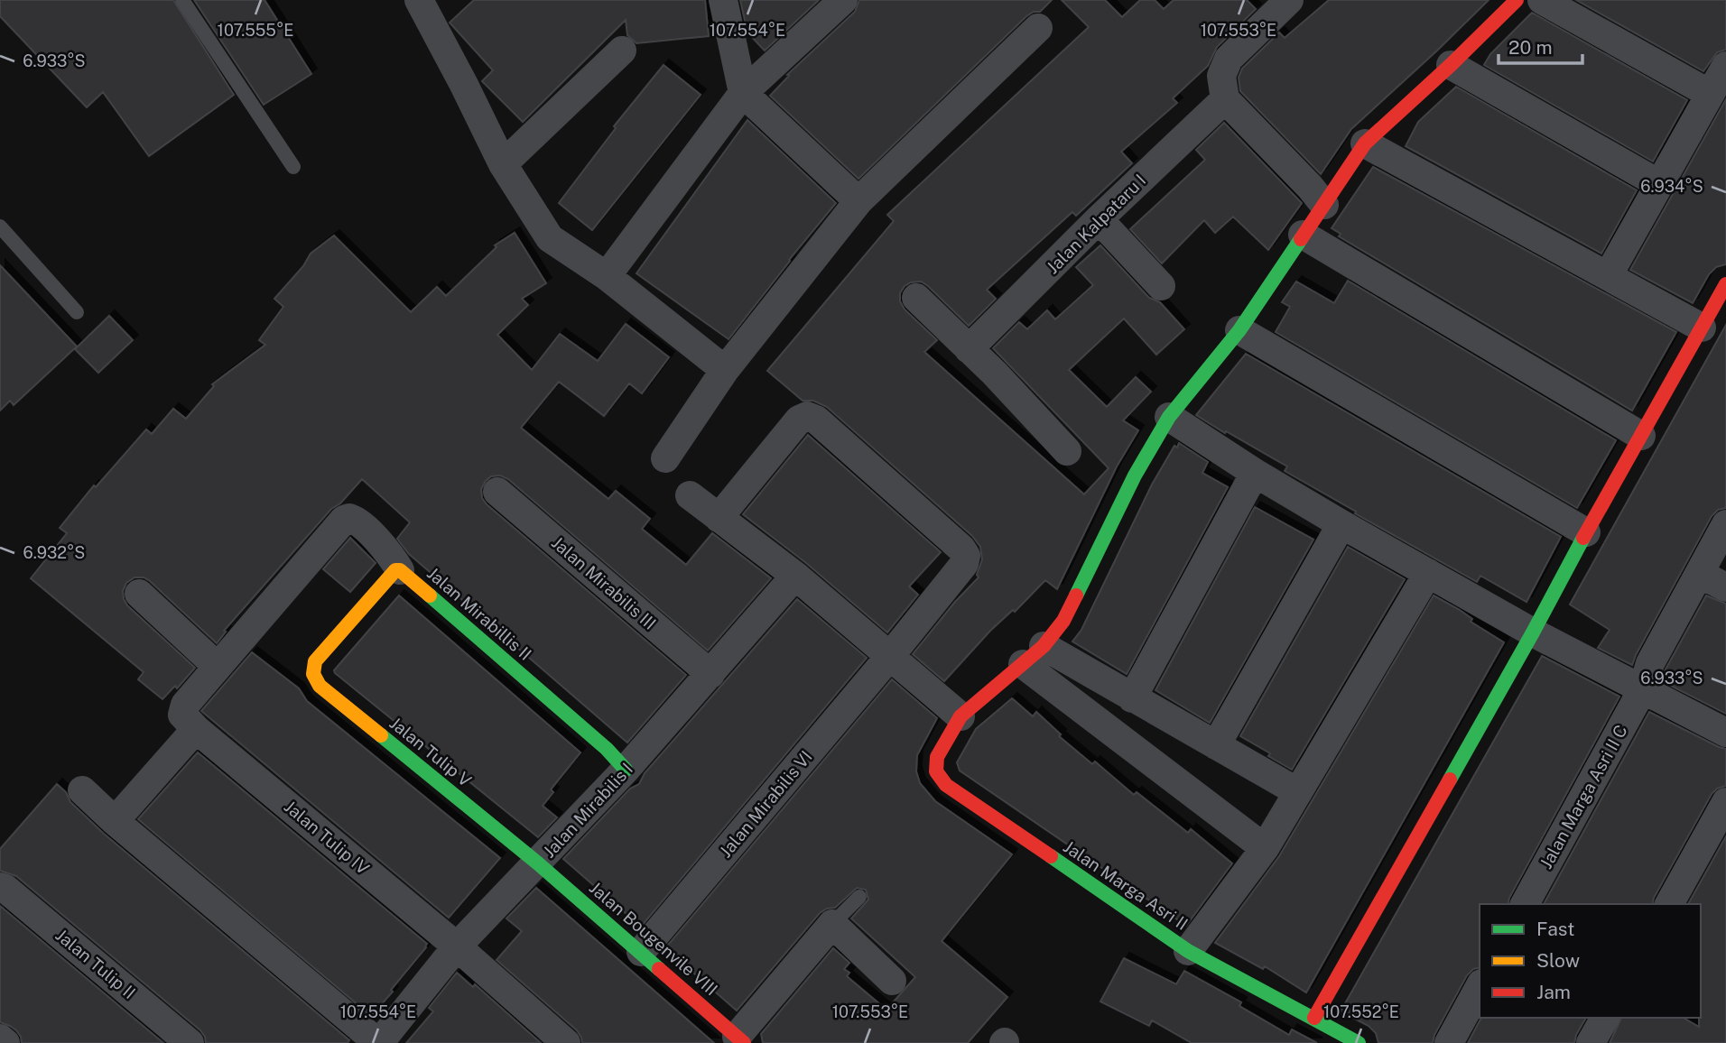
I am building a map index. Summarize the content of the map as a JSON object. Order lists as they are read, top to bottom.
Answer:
{
  "streets": {
    "street": [
      "Jalan Kalpataru I",
      "Jalan Mirabilis III",
      "Jalan Mirabillis II",
      "Jalan Tulip V",
      "Jalan Marga Asri II C",
      "Jalan Mirabilis VI",
      "Jalan Mirabilis I",
      "Jalan Tulip IV",
      "Jalan Marga Asri II",
      "Jalan Bougenvile VIII",
      "Jalan Tulip II"
    ]
  },
  "crossings": [
    ["Jalan Mirabilis III", "Jalan Mirabilis I"],
    ["Jalan Mirabillis II", "Jalan Tulip V"],
    ["Jalan Mirabillis II", "Jalan Mirabilis I"],
    ["Jalan Tulip V", "Jalan Mirabilis I"],
    ["Jalan Tulip V", "Jalan Bougenvile VIII"],
    ["Jalan Mirabilis VI", "Jalan Bougenvile VIII"],
    ["Jalan Mirabilis I", "Jalan Tulip IV"],
    ["Jalan Mirabilis I", "Jalan Bougenvile VIII"]
  ],
  "legend": ["Fast", "Slow", "Jam"],
  "scale_bar": "20 m",
  "coordinates": [
    "107.555°E",
    "107.554°E",
    "107.553°E",
    "6.933°S",
    "6.934°S",
    "6.932°S",
    "107.552°E"
  ]
}
